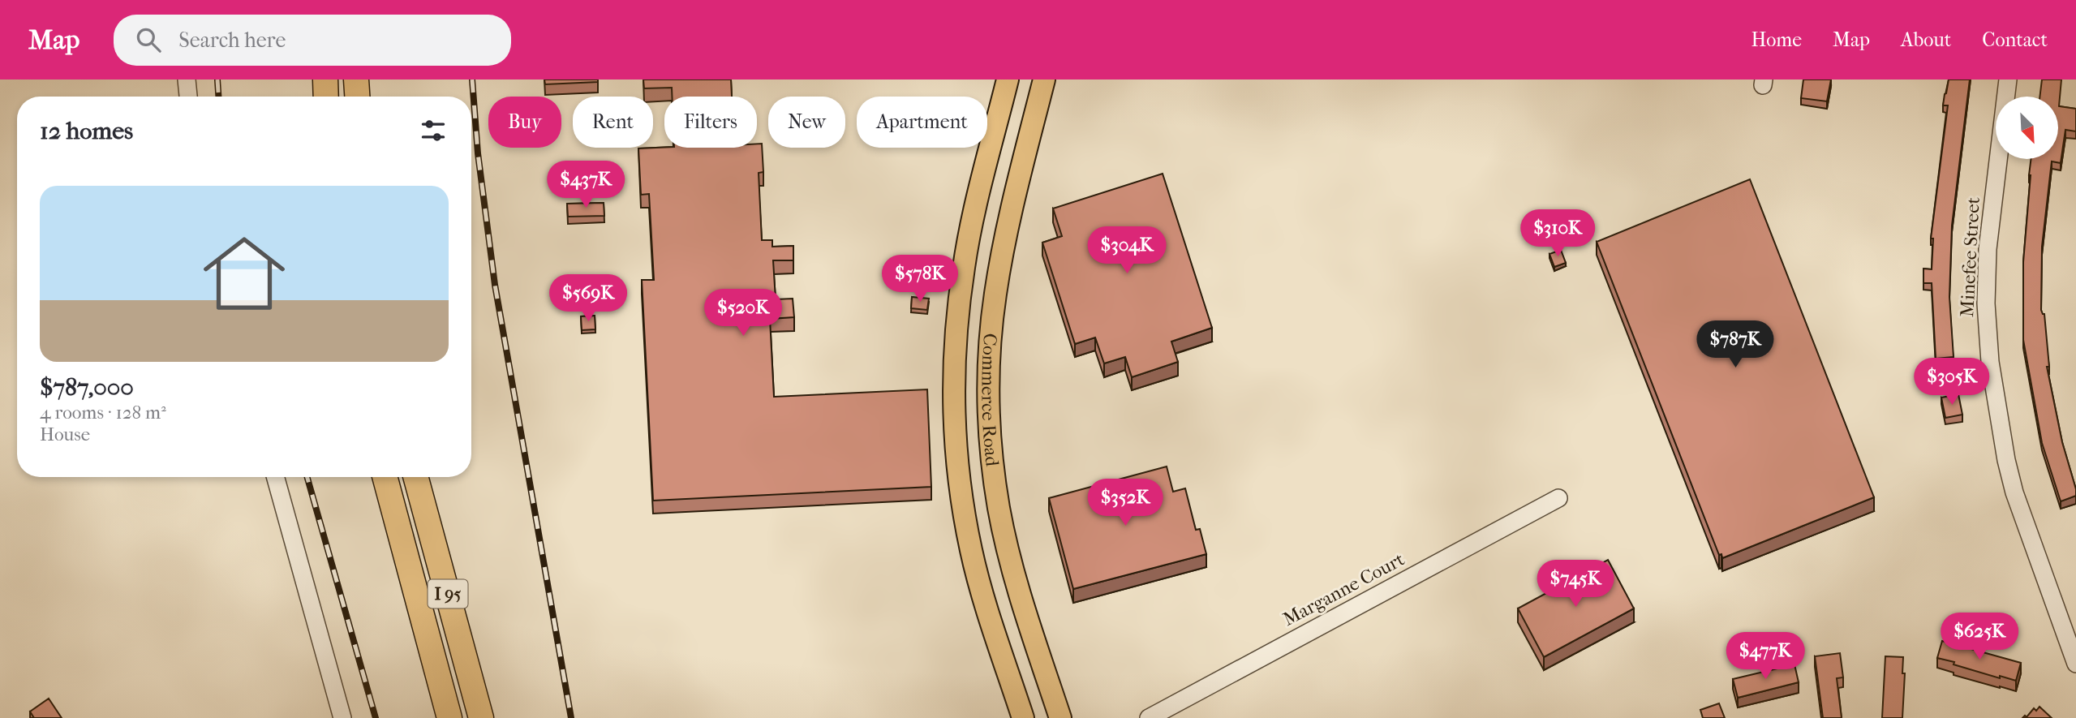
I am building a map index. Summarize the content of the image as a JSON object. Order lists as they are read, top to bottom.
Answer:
{
  "streets": {
    "highway": ["I 95"],
    "main road": ["Commerce Road"],
    "street": ["Minefee Street", "Marganne Court"]
  },
  "north": "bottom right",
  "page": {
    "header": "Map",
    "search": "Search here",
    "nav": [
      "Home",
      "Map",
      "About",
      "Contact"
    ],
    "chip": [
      "Buy",
      "Rent",
      "Filters",
      "New",
      "Apartment"
    ],
    "heading": "12 homes",
    "price": [
      "$437K",
      "$310K",
      "$304K",
      "$578K",
      "$569K",
      "$520K",
      "$787K",
      "$305K",
      "$352K",
      "$745K",
      "$625K",
      "$477K"
    ],
    "list": [
      {
        "name": "$787,000",
        "note": "4 rooms · 128 m² · House"
      }
    ]
  }
}
